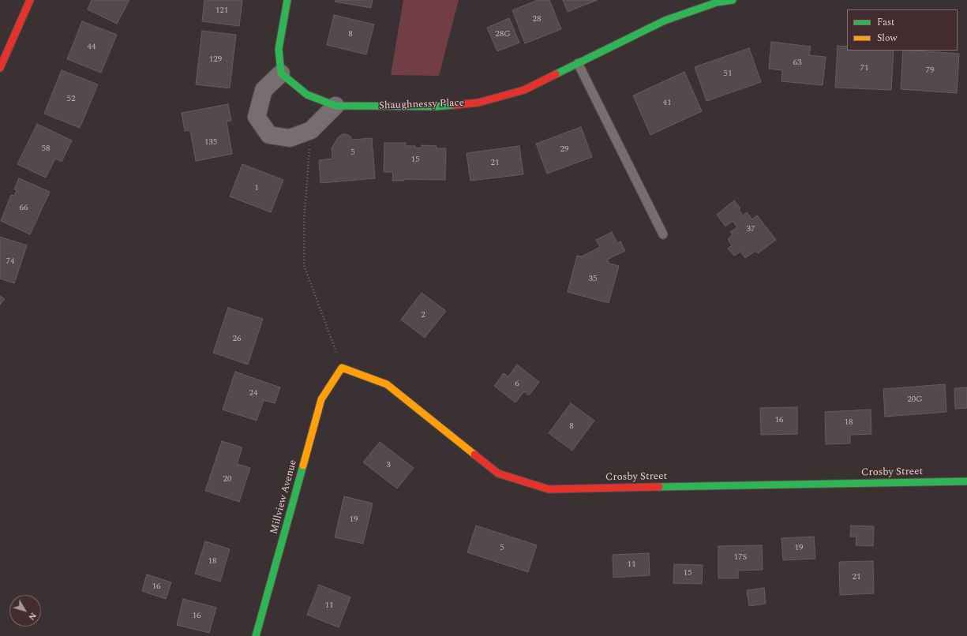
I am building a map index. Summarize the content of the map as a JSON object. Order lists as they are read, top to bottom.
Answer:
{
  "streets": {
    "street": ["Shaughnessy Place", "Crosby Street", "Millview Avenue"]
  },
  "crossings": [
    ["Crosby Street", "Millview Avenue"]
  ],
  "house_numbers": [
    "121",
    "28",
    "8",
    "28G",
    "44",
    "129",
    "63",
    "71",
    "79",
    "51",
    "52",
    "41",
    "135",
    "58",
    "29",
    "5",
    "15",
    "21",
    "1",
    "66",
    "37",
    "74",
    "35",
    "2",
    "26",
    "6",
    "24",
    "20G",
    "16",
    "18",
    "8",
    "3",
    "20",
    "19",
    "5",
    "19",
    "17S",
    "18",
    "11",
    "15",
    "21",
    "16",
    "11",
    "16"
  ],
  "legend": ["Fast", "Slow"],
  "north": "bottom right"
}
